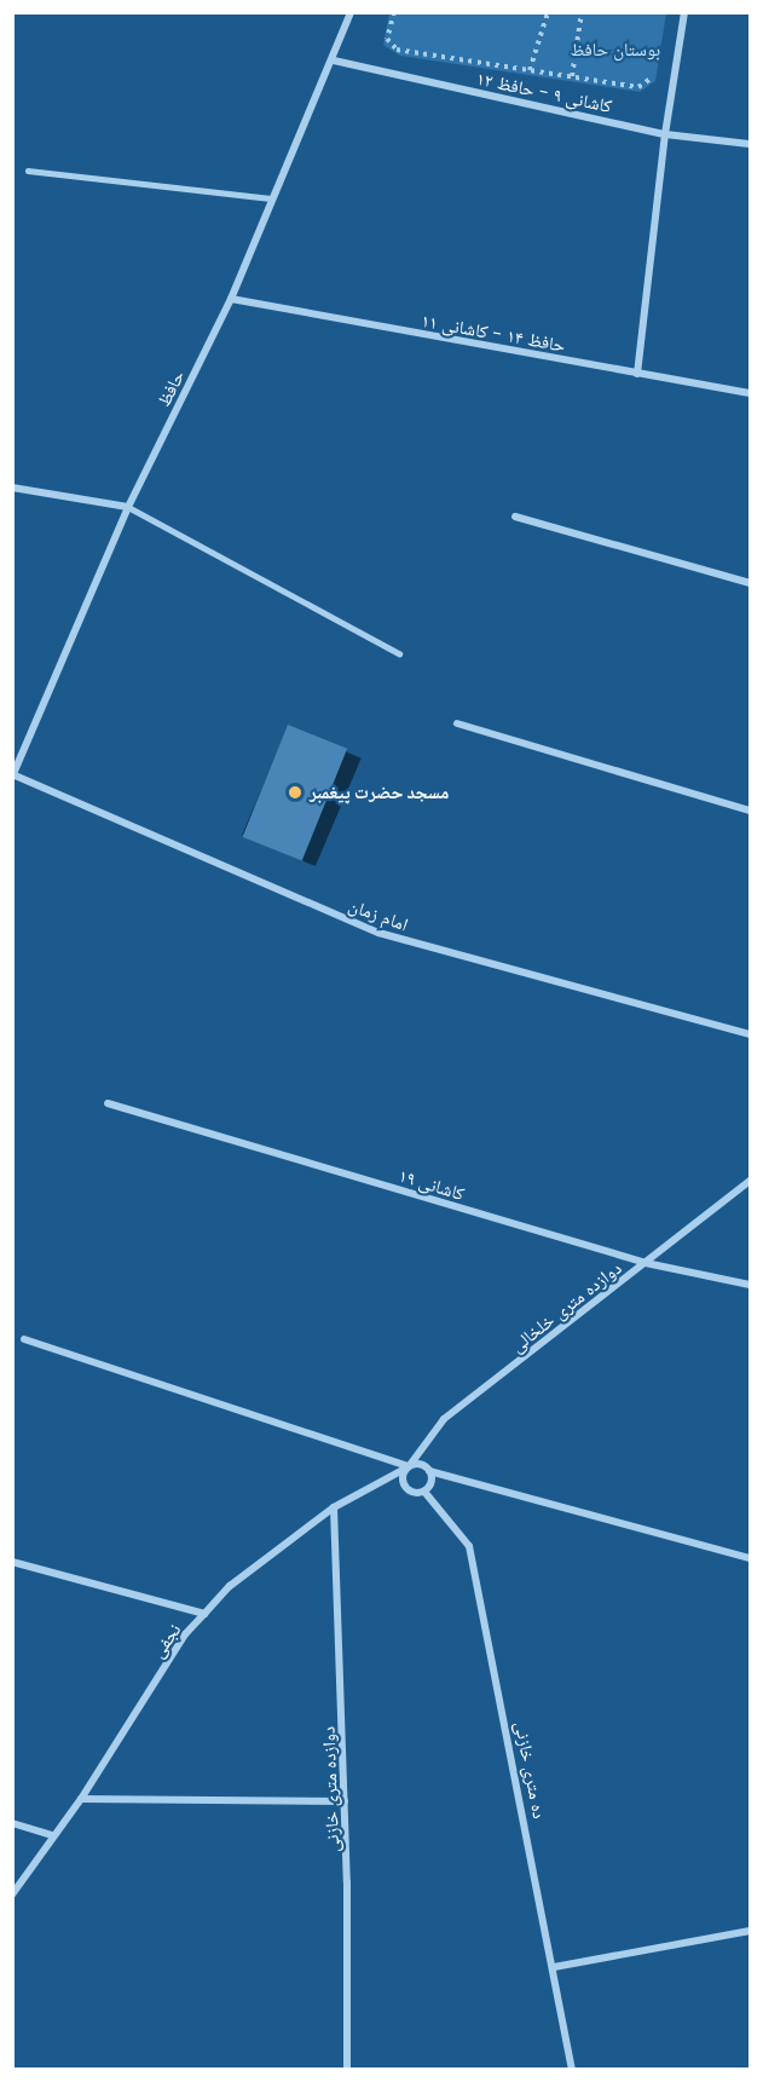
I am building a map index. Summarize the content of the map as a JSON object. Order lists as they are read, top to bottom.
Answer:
{
  "streets": {
    "street": [
      "کاشانی ۹ - حافظ ۱۲",
      "حافظ ۱۴ - کاشانی ۱۱",
      "حافظ",
      "امام زمان",
      "کاشانی ۱۹",
      "دوازده متری خلخالی",
      "نجفی",
      "ده متری خازنی",
      "دوازده متری خازنی"
    ]
  },
  "crossings": [
    ["کاشانی ۹ - حافظ ۱۲", "حافظ"],
    ["حافظ ۱۴ - کاشانی ۱۱", "حافظ"],
    ["حافظ", "امام زمان"],
    ["کاشانی ۱۹", "دوازده متری خلخالی"],
    ["دوازده متری خلخالی", "نجفی"],
    ["دوازده متری خلخالی", "ده متری خازنی"],
    ["نجفی", "ده متری خازنی"],
    ["نجفی", "دوازده متری خازنی"]
  ],
  "parks": ["بوستان حافظ"],
  "places": ["مسجد حضرت پیغمبر"]
}
